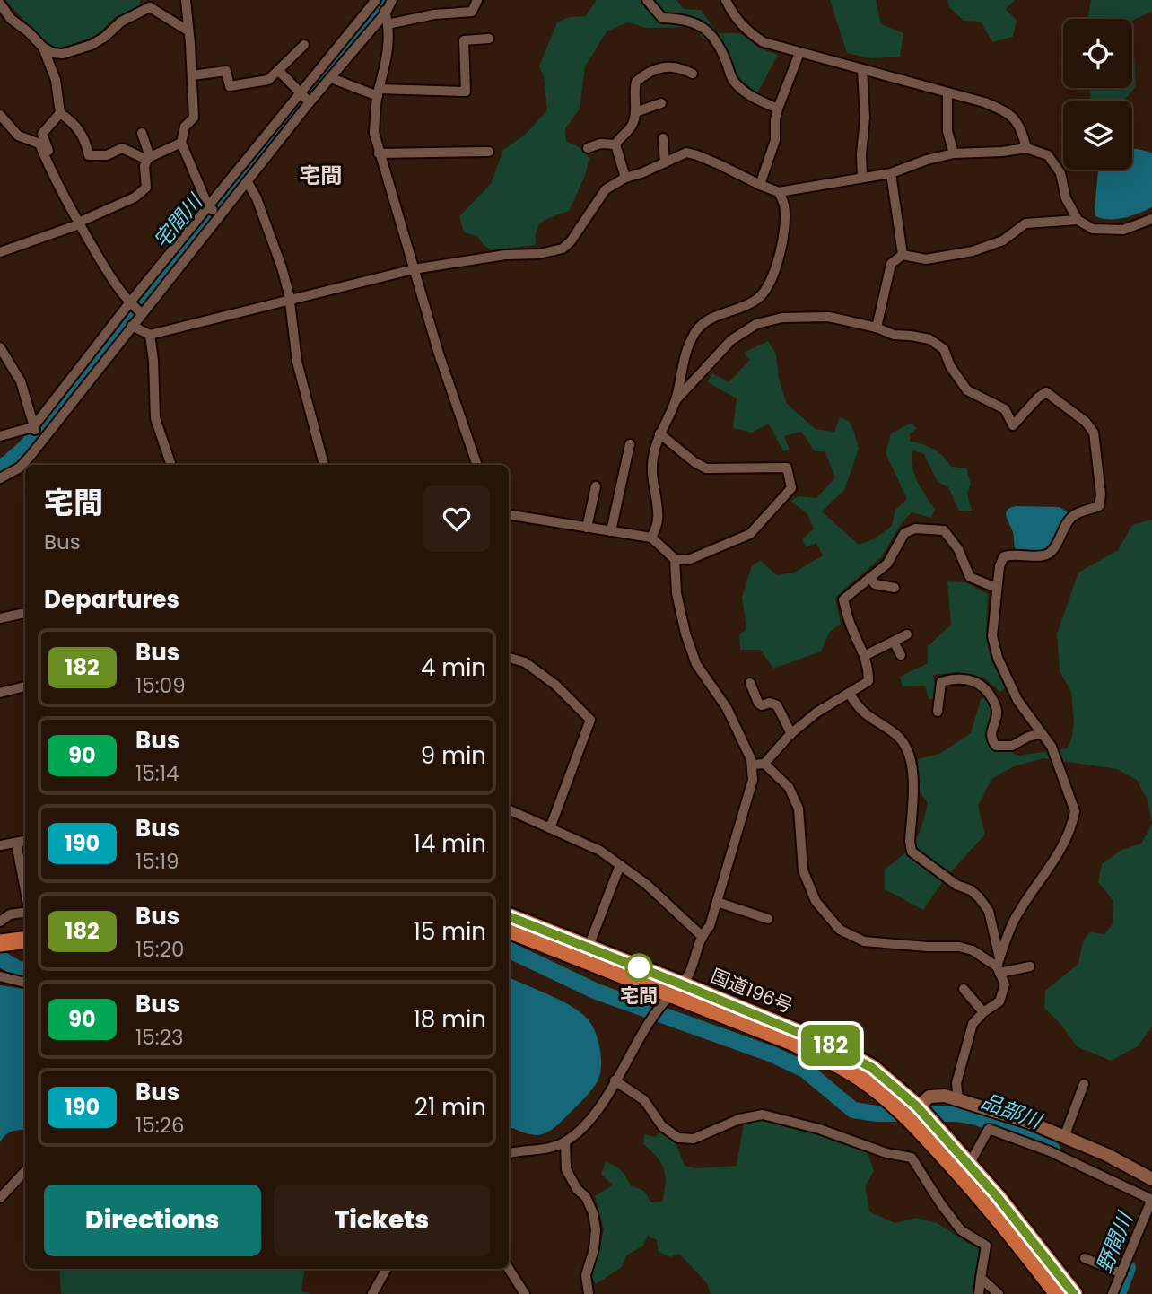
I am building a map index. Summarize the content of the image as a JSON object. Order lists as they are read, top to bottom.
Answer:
{
  "streets": {
    "highway": ["国道196号"]
  },
  "districts": ["宅間"],
  "water": ["宅間川", "品部川", "野間川"],
  "places": ["宅間"],
  "lines": ["bus line 182"],
  "page": {
    "on_map": "182",
    "heading": [
      ["宅間", "Bus"],
      "Departures"
    ],
    "list": [
      {
        "mark": "182",
        "name": "Bus",
        "note": "15:09",
        "value": "4 min"
      },
      {
        "mark": "90",
        "name": "Bus",
        "note": "15:14",
        "value": "9 min"
      },
      {
        "mark": "190",
        "name": "Bus",
        "note": "15:19",
        "value": "14 min"
      },
      {
        "mark": "182",
        "name": "Bus",
        "note": "15:20",
        "value": "15 min"
      },
      {
        "mark": "90",
        "name": "Bus",
        "note": "15:23",
        "value": "18 min"
      },
      {
        "mark": "190",
        "name": "Bus",
        "note": "15:26",
        "value": "21 min"
      }
    ],
    "buttons": ["Directions", "Tickets"]
  }
}
